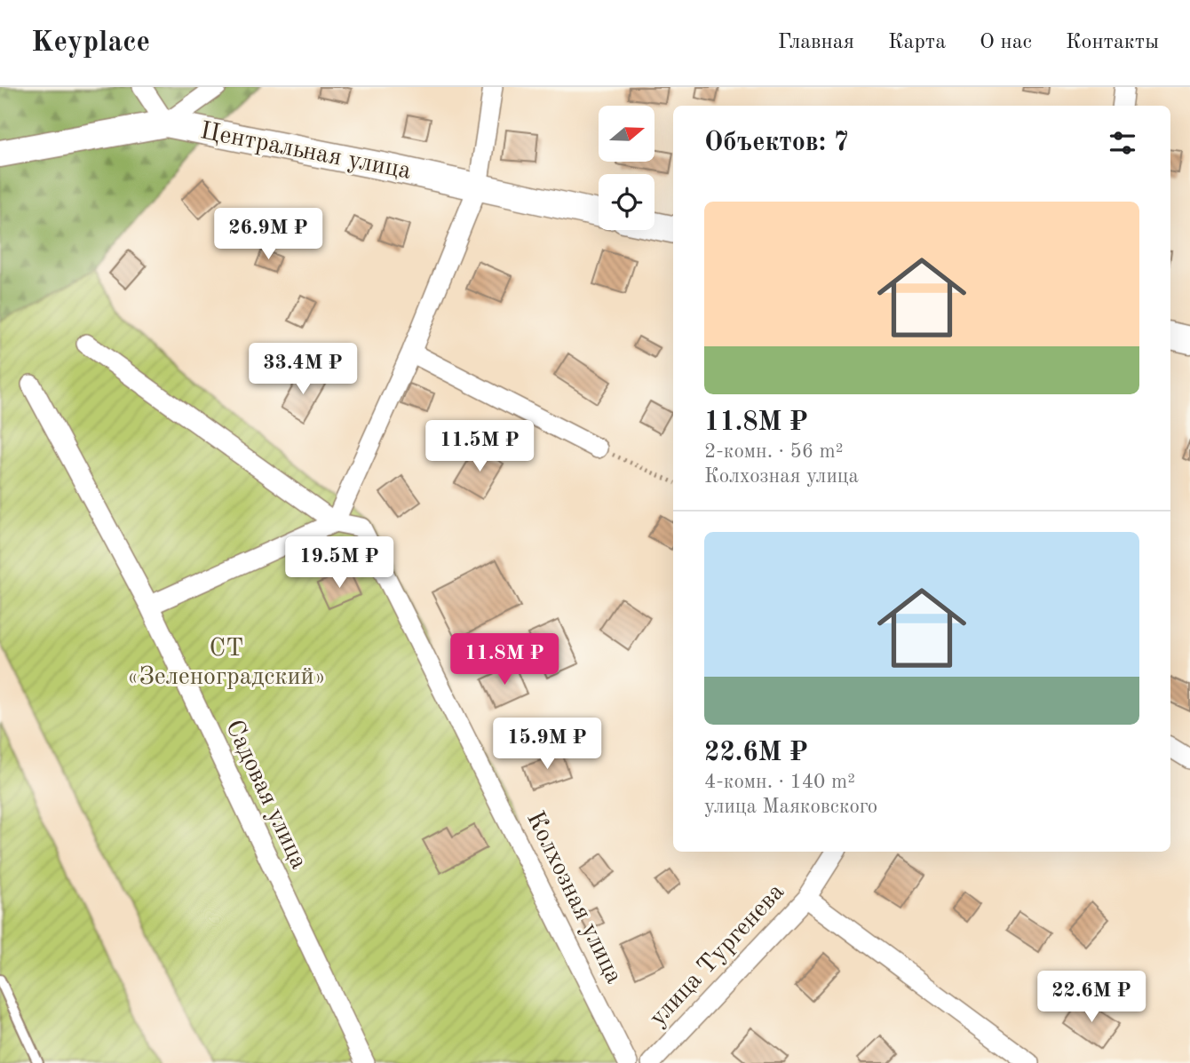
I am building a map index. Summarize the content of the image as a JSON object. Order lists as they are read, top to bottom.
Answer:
{
  "streets": {
    "street": [
      "Центральная улица",
      "Садовая улица",
      "Колхозная улица",
      "улица Тургенева"
    ]
  },
  "parks": ["СТ «Зеленоградский»"],
  "north": "right",
  "page": {
    "header": "Keyplace",
    "nav": [
      "Главная",
      "Карта",
      "О нас",
      "Контакты"
    ],
    "heading": "Объектов: 7",
    "list": [
      {
        "name": "11.8M ₽",
        "note": "2-комн. · 56 m² · Колхозная улица"
      },
      {
        "name": "22.6M ₽",
        "note": "4-комн. · 140 m² · улица Маяковского"
      }
    ],
    "price": [
      "26.9M ₽",
      "33.4M ₽",
      "11.5M ₽",
      "19.5M ₽",
      "11.8M ₽",
      "15.9M ₽",
      "22.6M ₽"
    ]
  }
}
